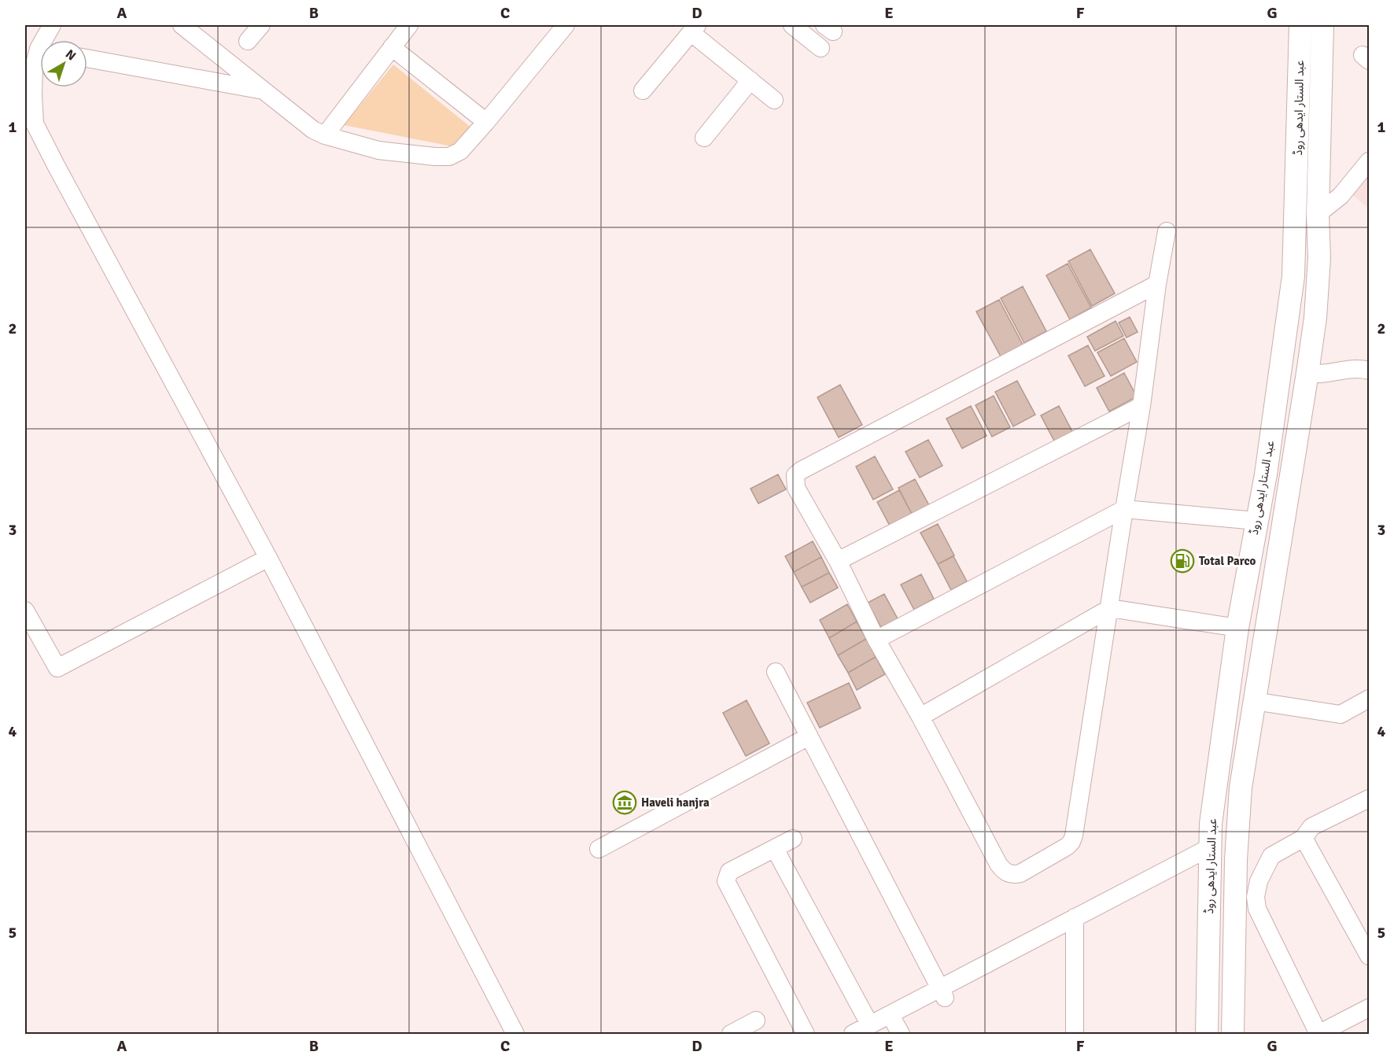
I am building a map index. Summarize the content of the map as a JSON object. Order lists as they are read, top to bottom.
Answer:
{
  "streets": {
    "main road": ["عبد الستار ایدھی روڈ"]
  },
  "places": {
    "fuel station": ["Total Parco"],
    "museum": ["Haveli hanjra"]
  },
  "north": "top right",
  "grid": {
    "columns": [
      "A",
      "B",
      "C",
      "D",
      "E",
      "F",
      "G"
    ],
    "rows": [
      "1",
      "2",
      "3",
      "4",
      "5"
    ]
  }
}
